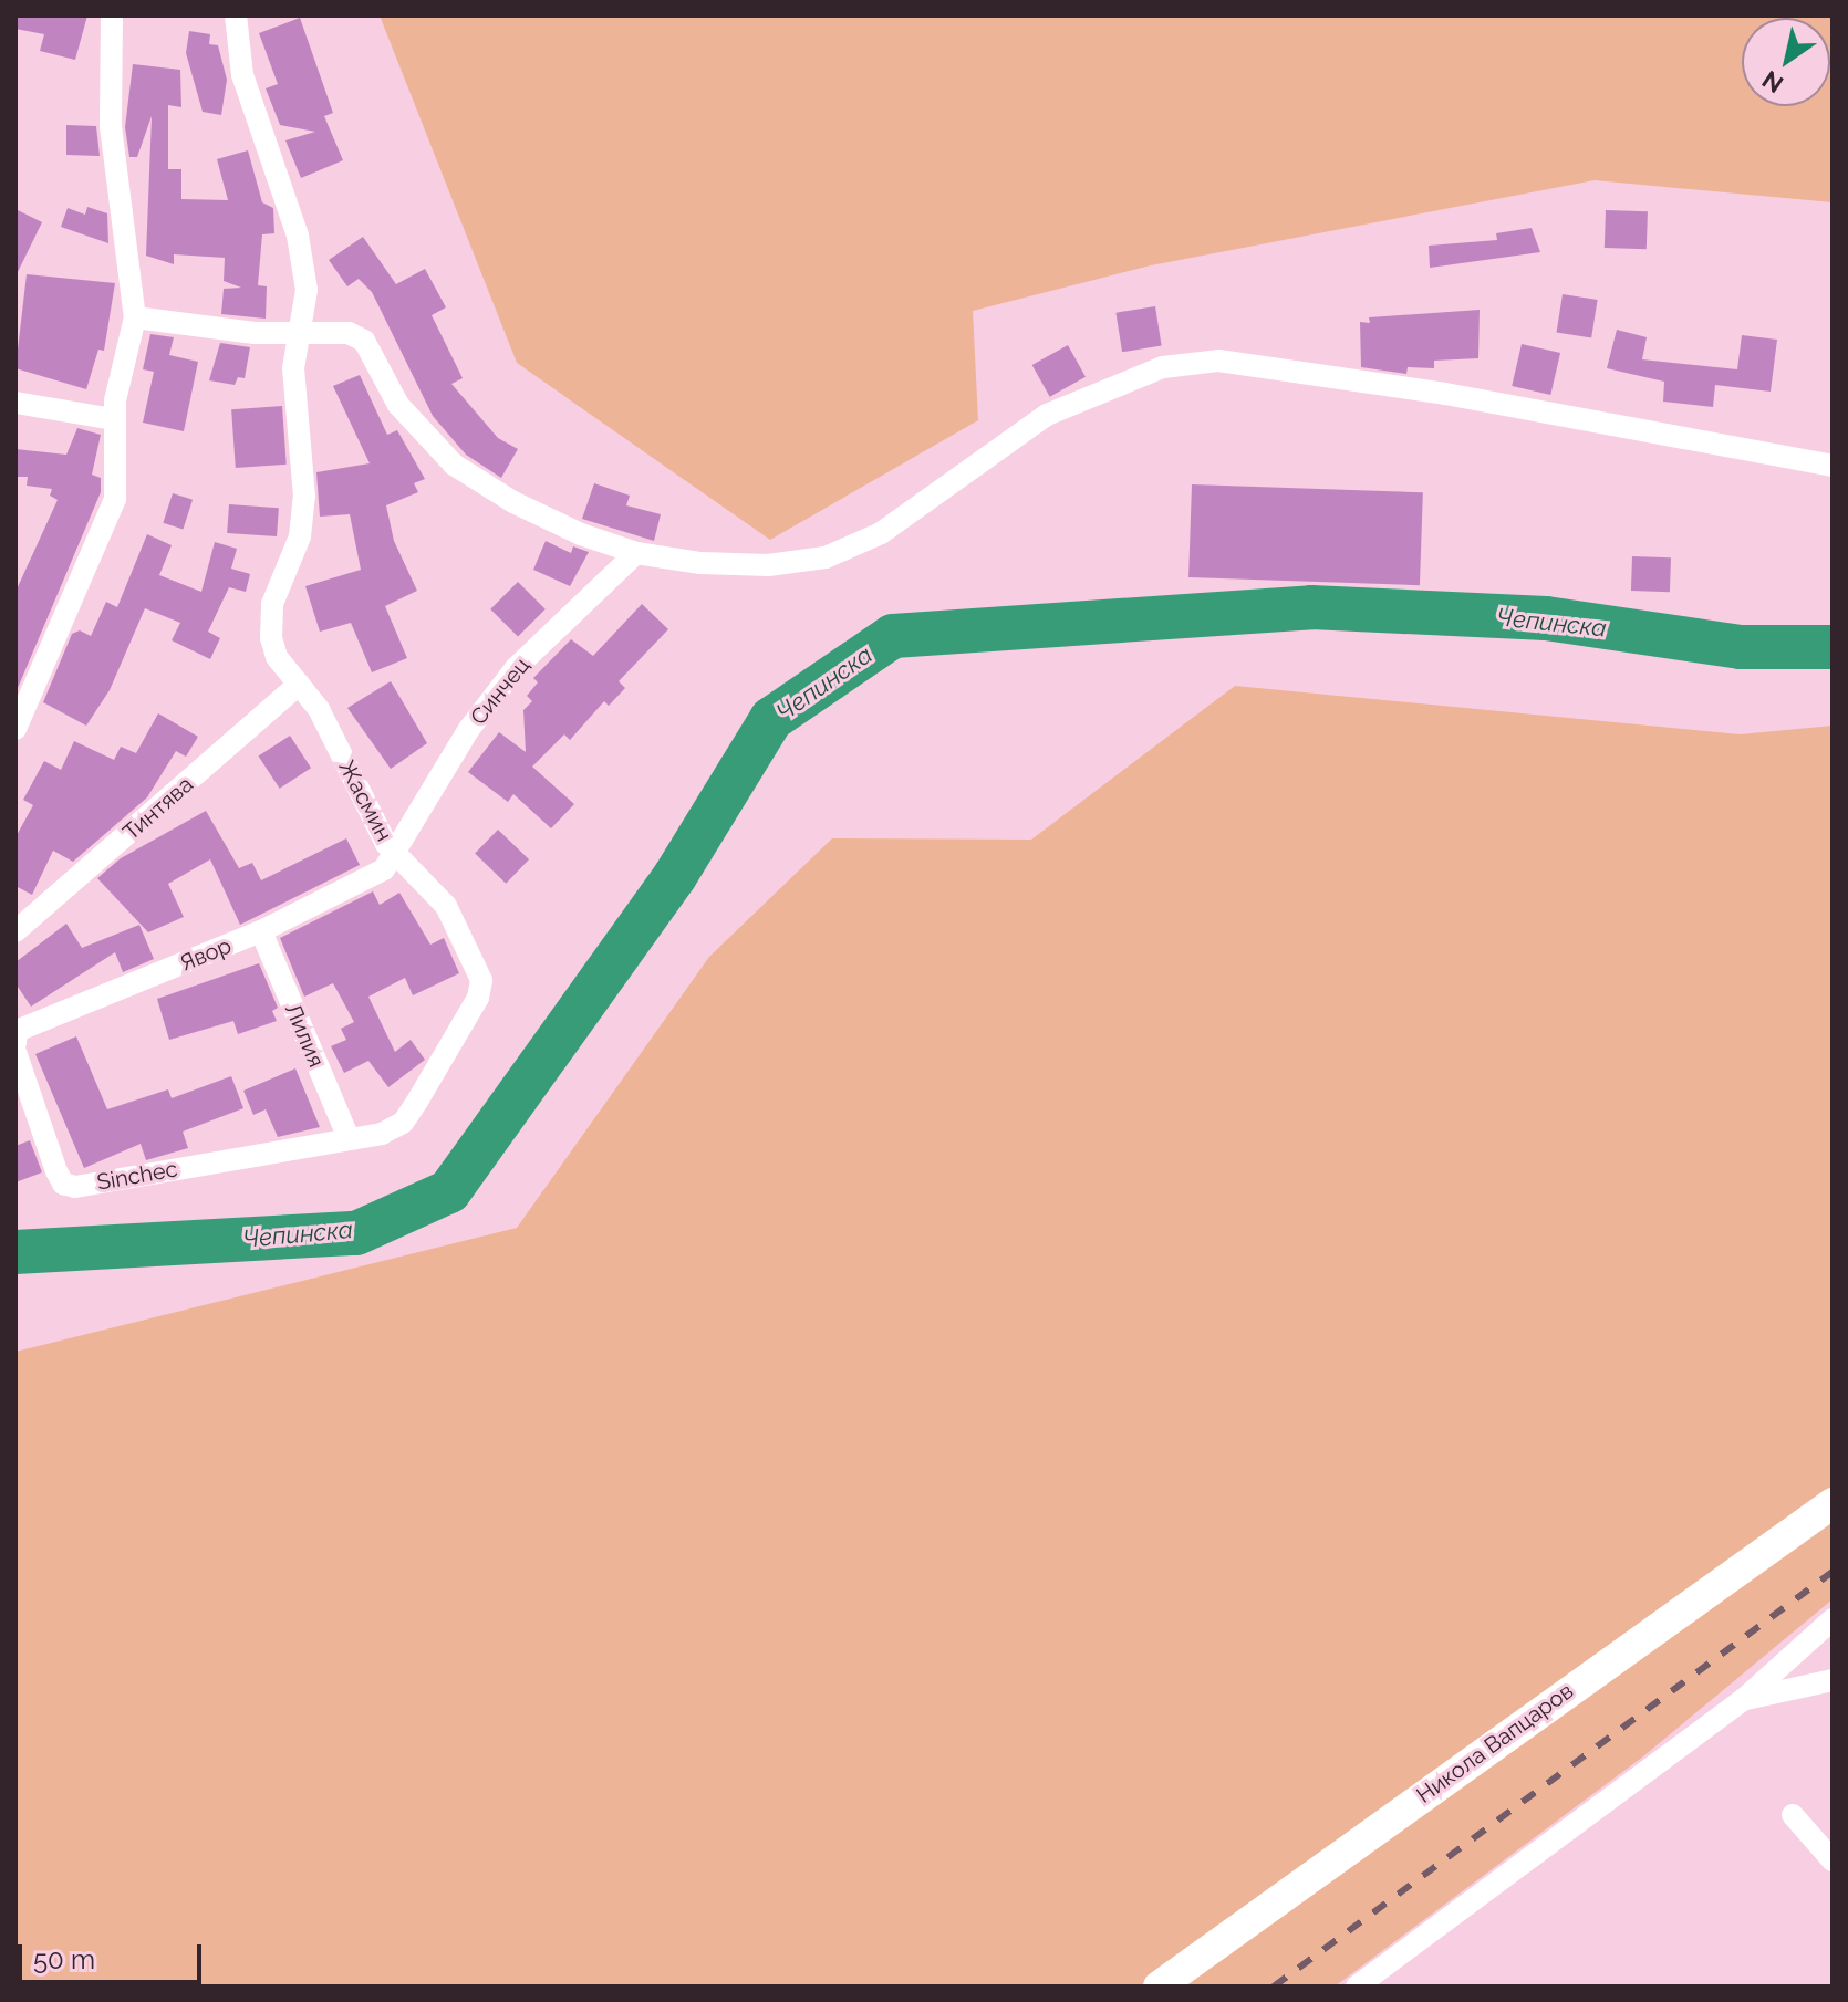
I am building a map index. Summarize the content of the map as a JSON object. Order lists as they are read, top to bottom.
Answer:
{
  "streets": {
    "street": [
      "Синчец",
      "Жасмин",
      "Тинтява",
      "Явор",
      "Лилия",
      "Sinchec",
      "Никола Вапцаров"
    ]
  },
  "crossings": [
    ["Синчец", "Жасмин"],
    ["Синчец", "Явор"],
    ["Жасмин", "Тинтява"],
    ["Жасмин", "Явор"],
    ["Жасмин", "Sinchec"],
    ["Явор", "Лилия"],
    ["Явор", "Sinchec"],
    ["Лилия", "Sinchec"]
  ],
  "water": ["Чепинска"],
  "scale_bar": "50 m",
  "north": "bottom left"
}
